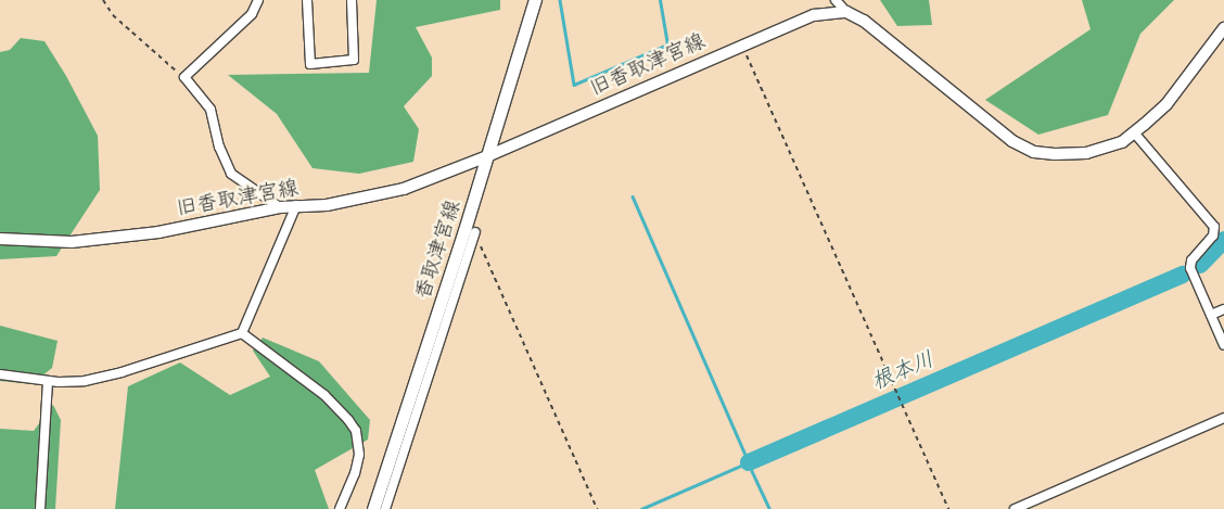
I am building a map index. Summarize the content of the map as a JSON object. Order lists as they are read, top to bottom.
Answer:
{
  "streets": {
    "main road": ["香取津宮線"],
    "street": ["旧香取津宮線"]
  },
  "crossings": [
    ["旧香取津宮線", "香取津宮線"]
  ],
  "water": ["根本川"]
}
